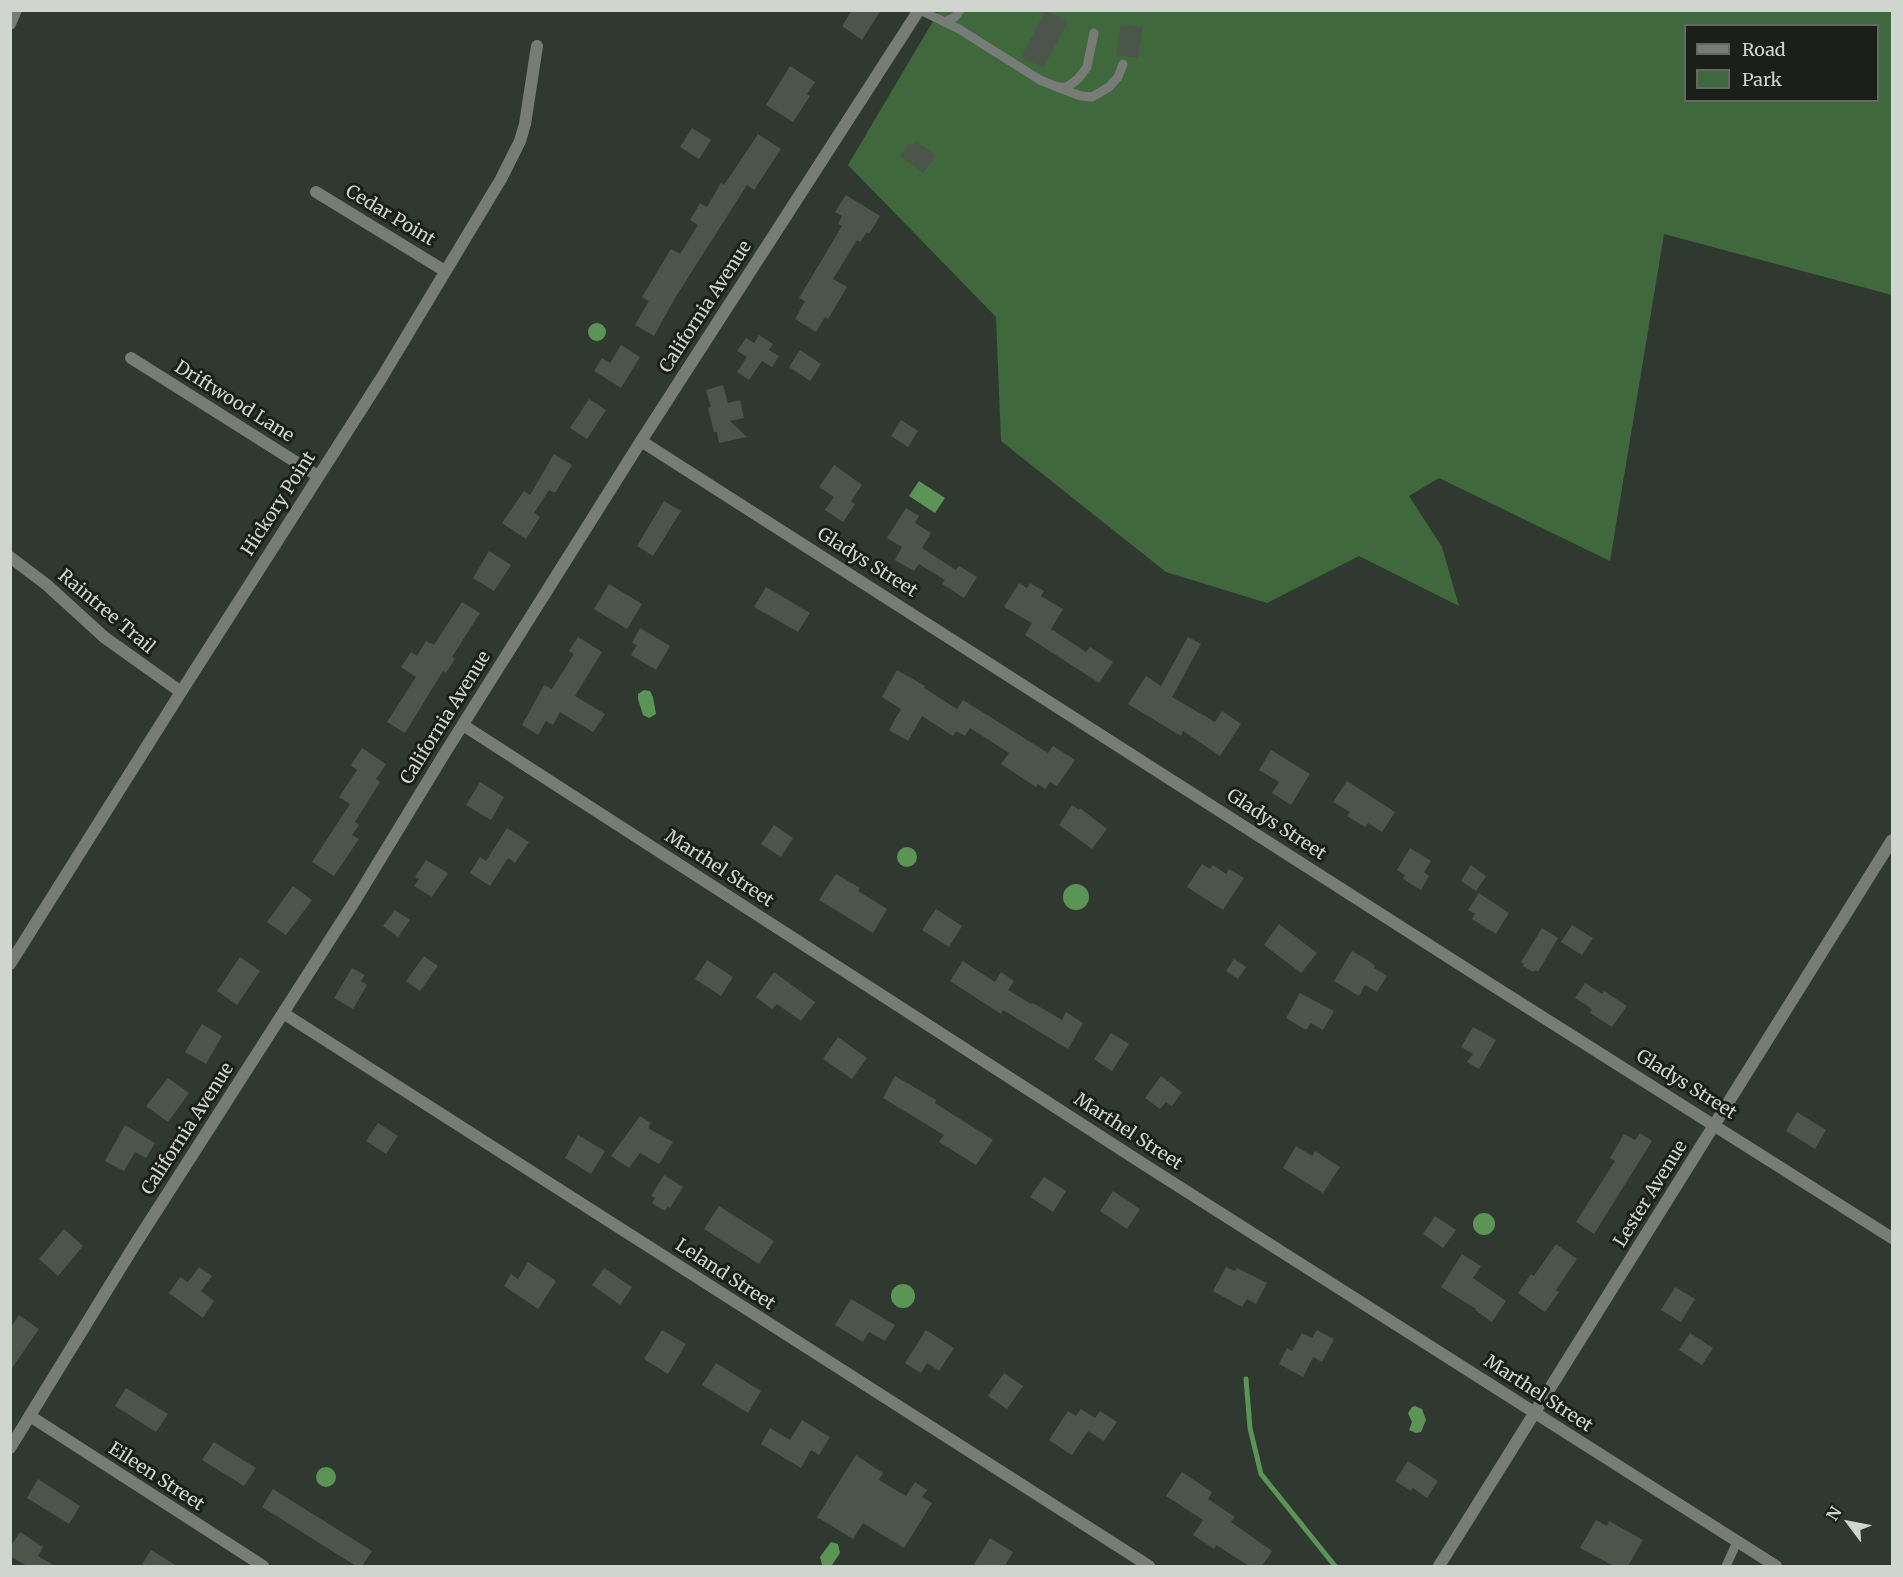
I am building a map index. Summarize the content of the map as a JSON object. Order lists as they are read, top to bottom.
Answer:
{
  "streets": {
    "street": [
      "Cedar Point",
      "California Avenue",
      "Driftwood Lane",
      "Hickory Point",
      "Gladys Street",
      "Raintree Trail",
      "Marthel Street",
      "Lester Avenue",
      "Leland Street",
      "Eileen Street"
    ]
  },
  "crossings": [
    ["Cedar Point", "Hickory Point"],
    ["California Avenue", "Gladys Street"],
    ["California Avenue", "Marthel Street"],
    ["California Avenue", "Leland Street"],
    ["California Avenue", "Eileen Street"],
    ["Driftwood Lane", "Hickory Point"],
    ["Hickory Point", "Raintree Trail"],
    ["Gladys Street", "Lester Avenue"],
    ["Marthel Street", "Lester Avenue"]
  ],
  "legend": ["Road", "Park"],
  "north": "top left"
}
